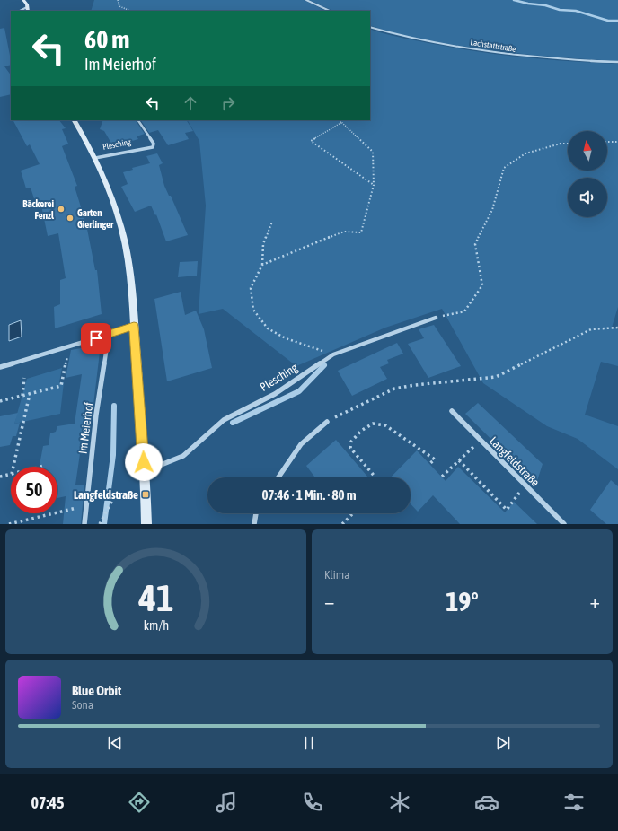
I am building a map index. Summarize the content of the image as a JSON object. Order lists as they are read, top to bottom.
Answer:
{
  "streets": {
    "main road": ["Plesching"],
    "street": ["Lachstattstraße", "Im Meierhof", "Langfeldstraße"]
  },
  "places": {
    "other": ["Bäckerei Fenzl", "Garten Gierlinger"],
    "transit": ["Langfeldstraße"]
  },
  "north": "top",
  "page": {
    "turn": ["60 m", "Im Meierhof"],
    "limit": "50",
    "trip": "07:46 · 1 Min. · 80 m",
    "tile": "Klima",
    "heat": ["−", "19°", "+"],
    "song": ["Blue Orbit", "Sona"],
    "tabs": "07:45",
    "gauge": ["41", "km/h"]
  }
}
